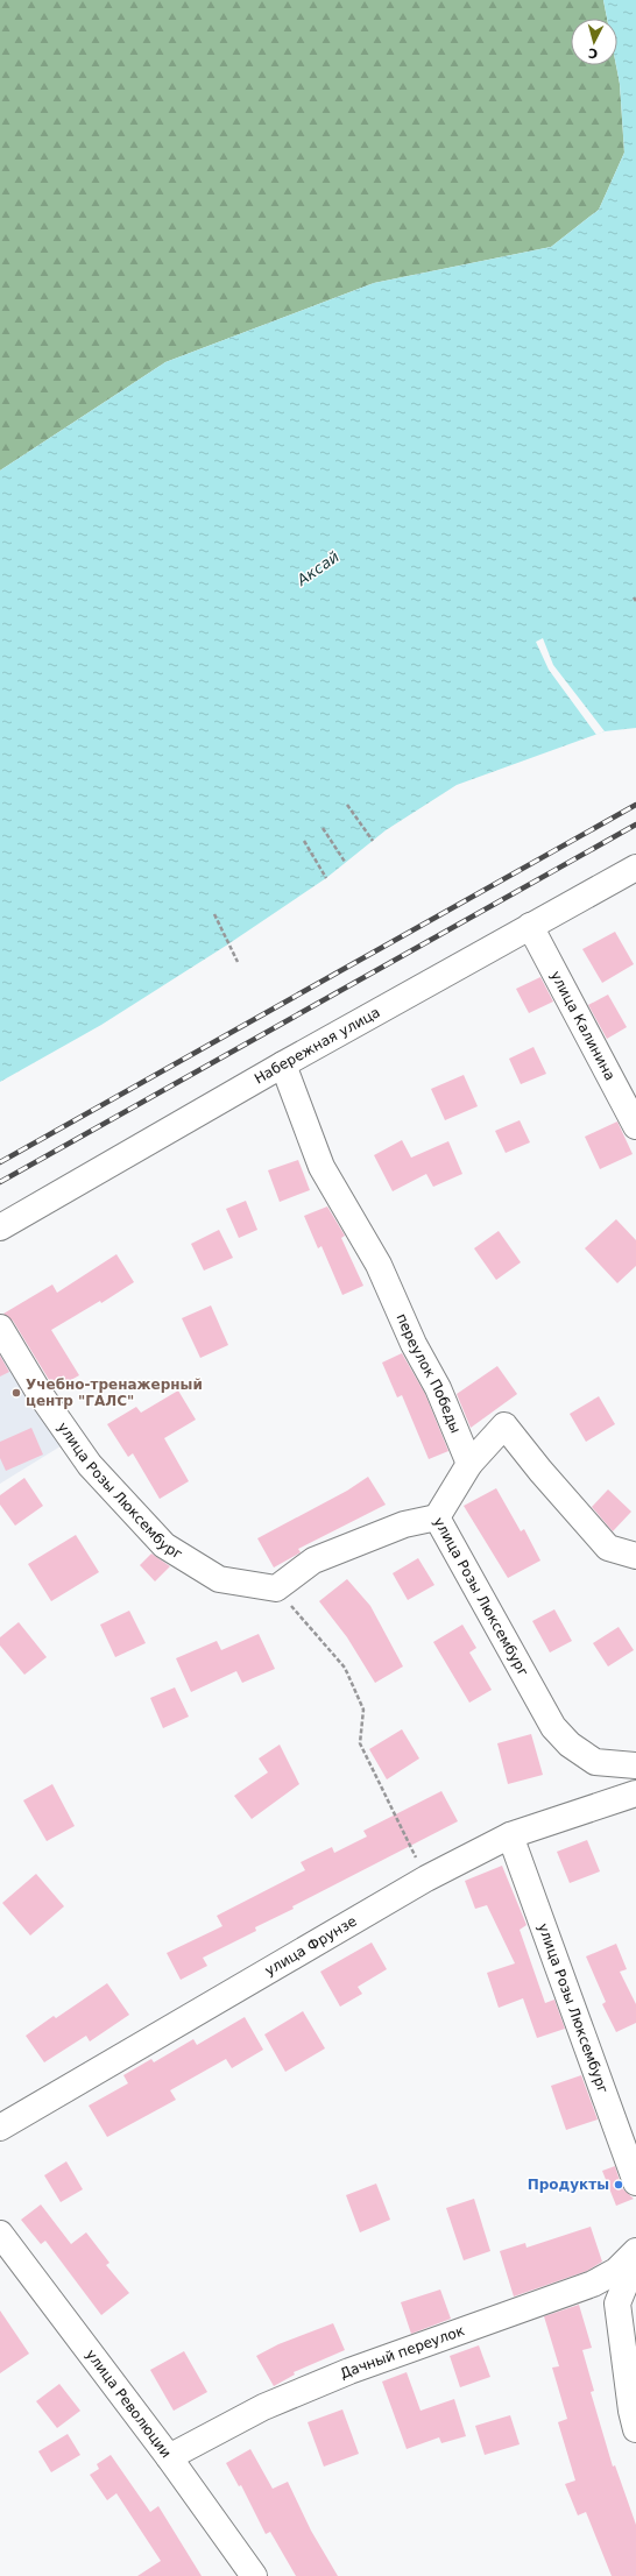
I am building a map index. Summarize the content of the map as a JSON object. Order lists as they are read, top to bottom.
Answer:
{
  "streets": {
    "street": [
      "улица Калинина",
      "Набережная улица",
      "переулок Победы",
      "улица Розы Люксембург",
      "улица Фрунзе",
      "Дачный переулок",
      "улица Революции"
    ]
  },
  "crossings": [
    ["улица Калинина", "Набережная улица"],
    ["Набережная улица", "переулок Победы"],
    ["улица Розы Люксембург", "улица Фрунзе"],
    ["Дачный переулок", "улица Революции"]
  ],
  "water": ["Аксай"],
  "places": ["Учебно-тренажерный центр \"ГАЛС\"", "Продукты"],
  "north": "bottom"
}
